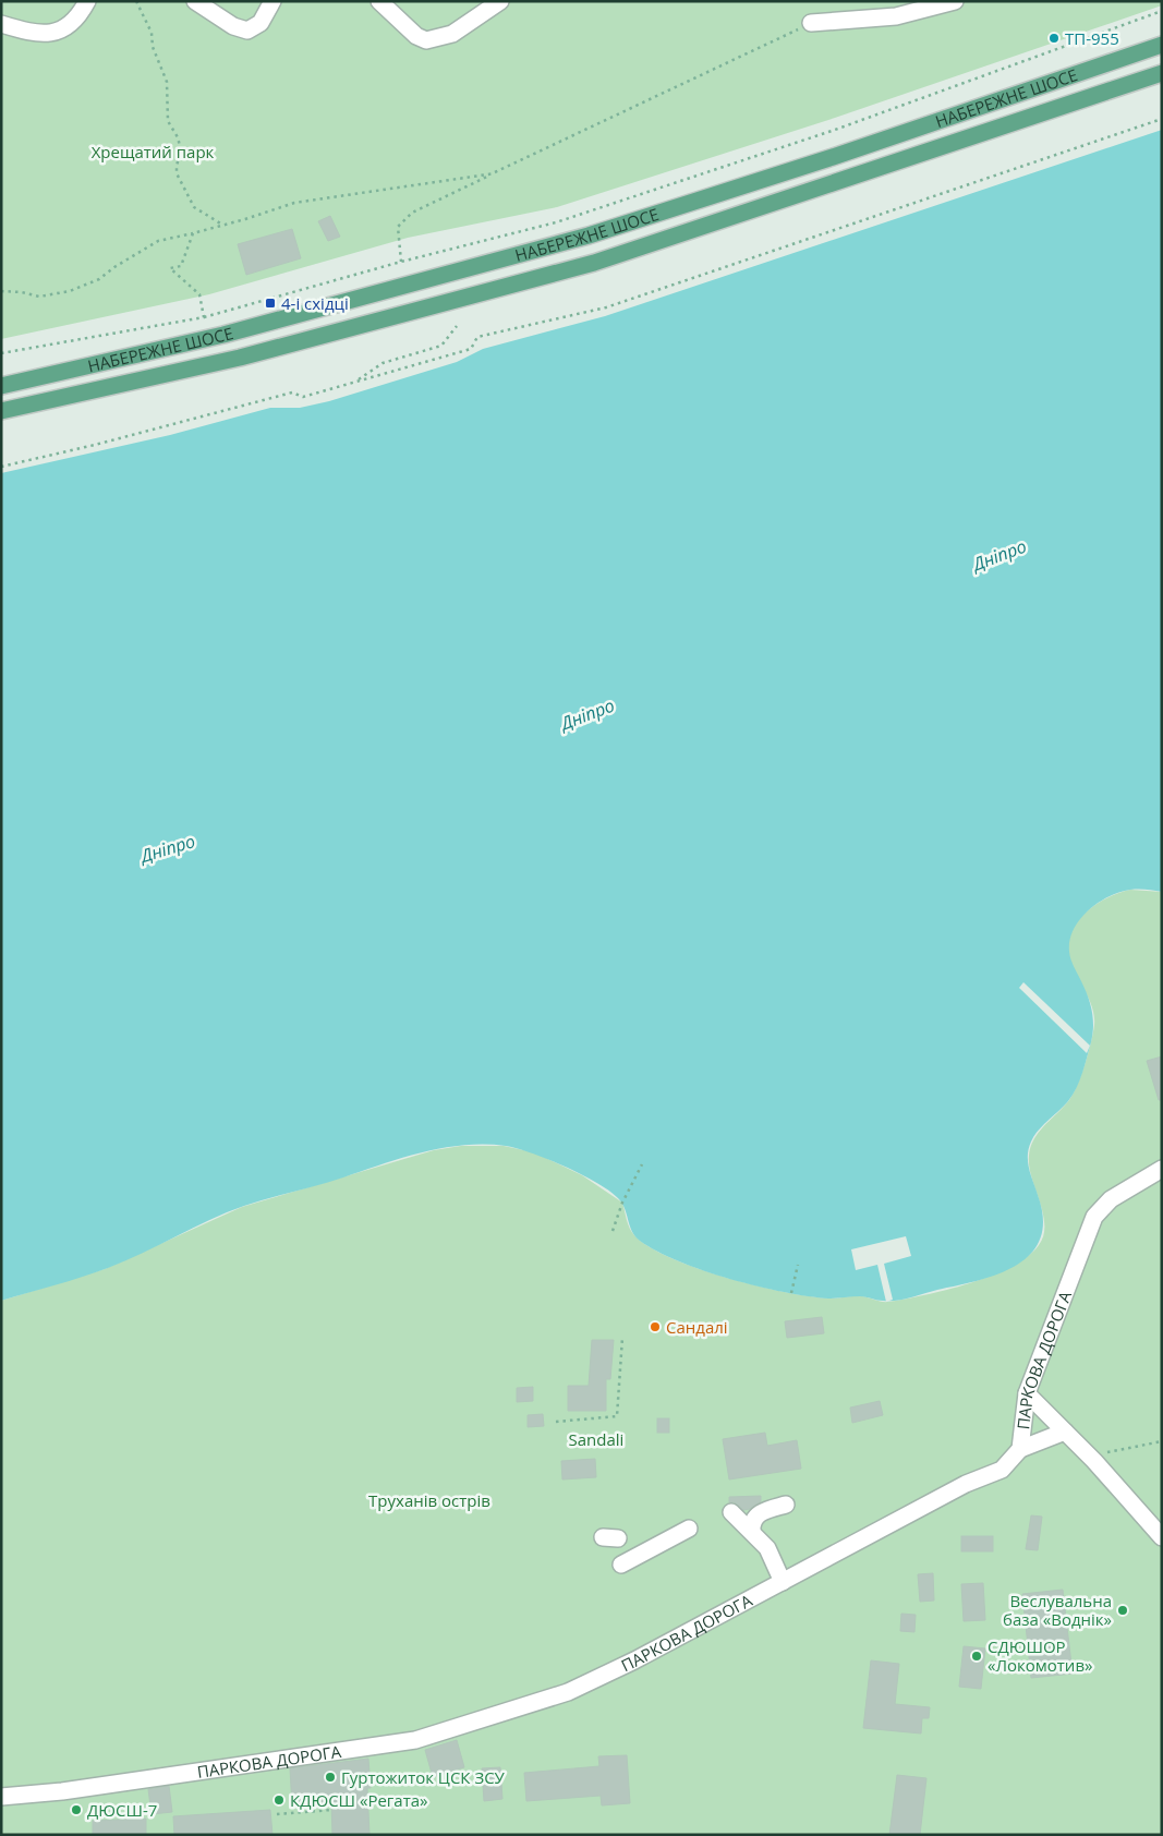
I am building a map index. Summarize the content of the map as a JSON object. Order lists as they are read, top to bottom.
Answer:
{
  "streets": {
    "main road": ["НАБЕРЕЖНЕ ШОСЕ"],
    "street": ["ПАРКОВА ДОРОГА"]
  },
  "water": ["Дніпро"],
  "parks": ["Хрещатий парк", "Sandali", "Труханів острів"],
  "places": {
    "other": [
      "ТП-955",
      "Сандалі",
      "Веслувальна база «Воднік»",
      "СДЮШОР «Локомотив»",
      "Гуртожиток ЦСК ЗСУ",
      "КДЮСШ «Регата»",
      "ДЮСШ-7"
    ],
    "transit": ["4-і східці"]
  }
}
